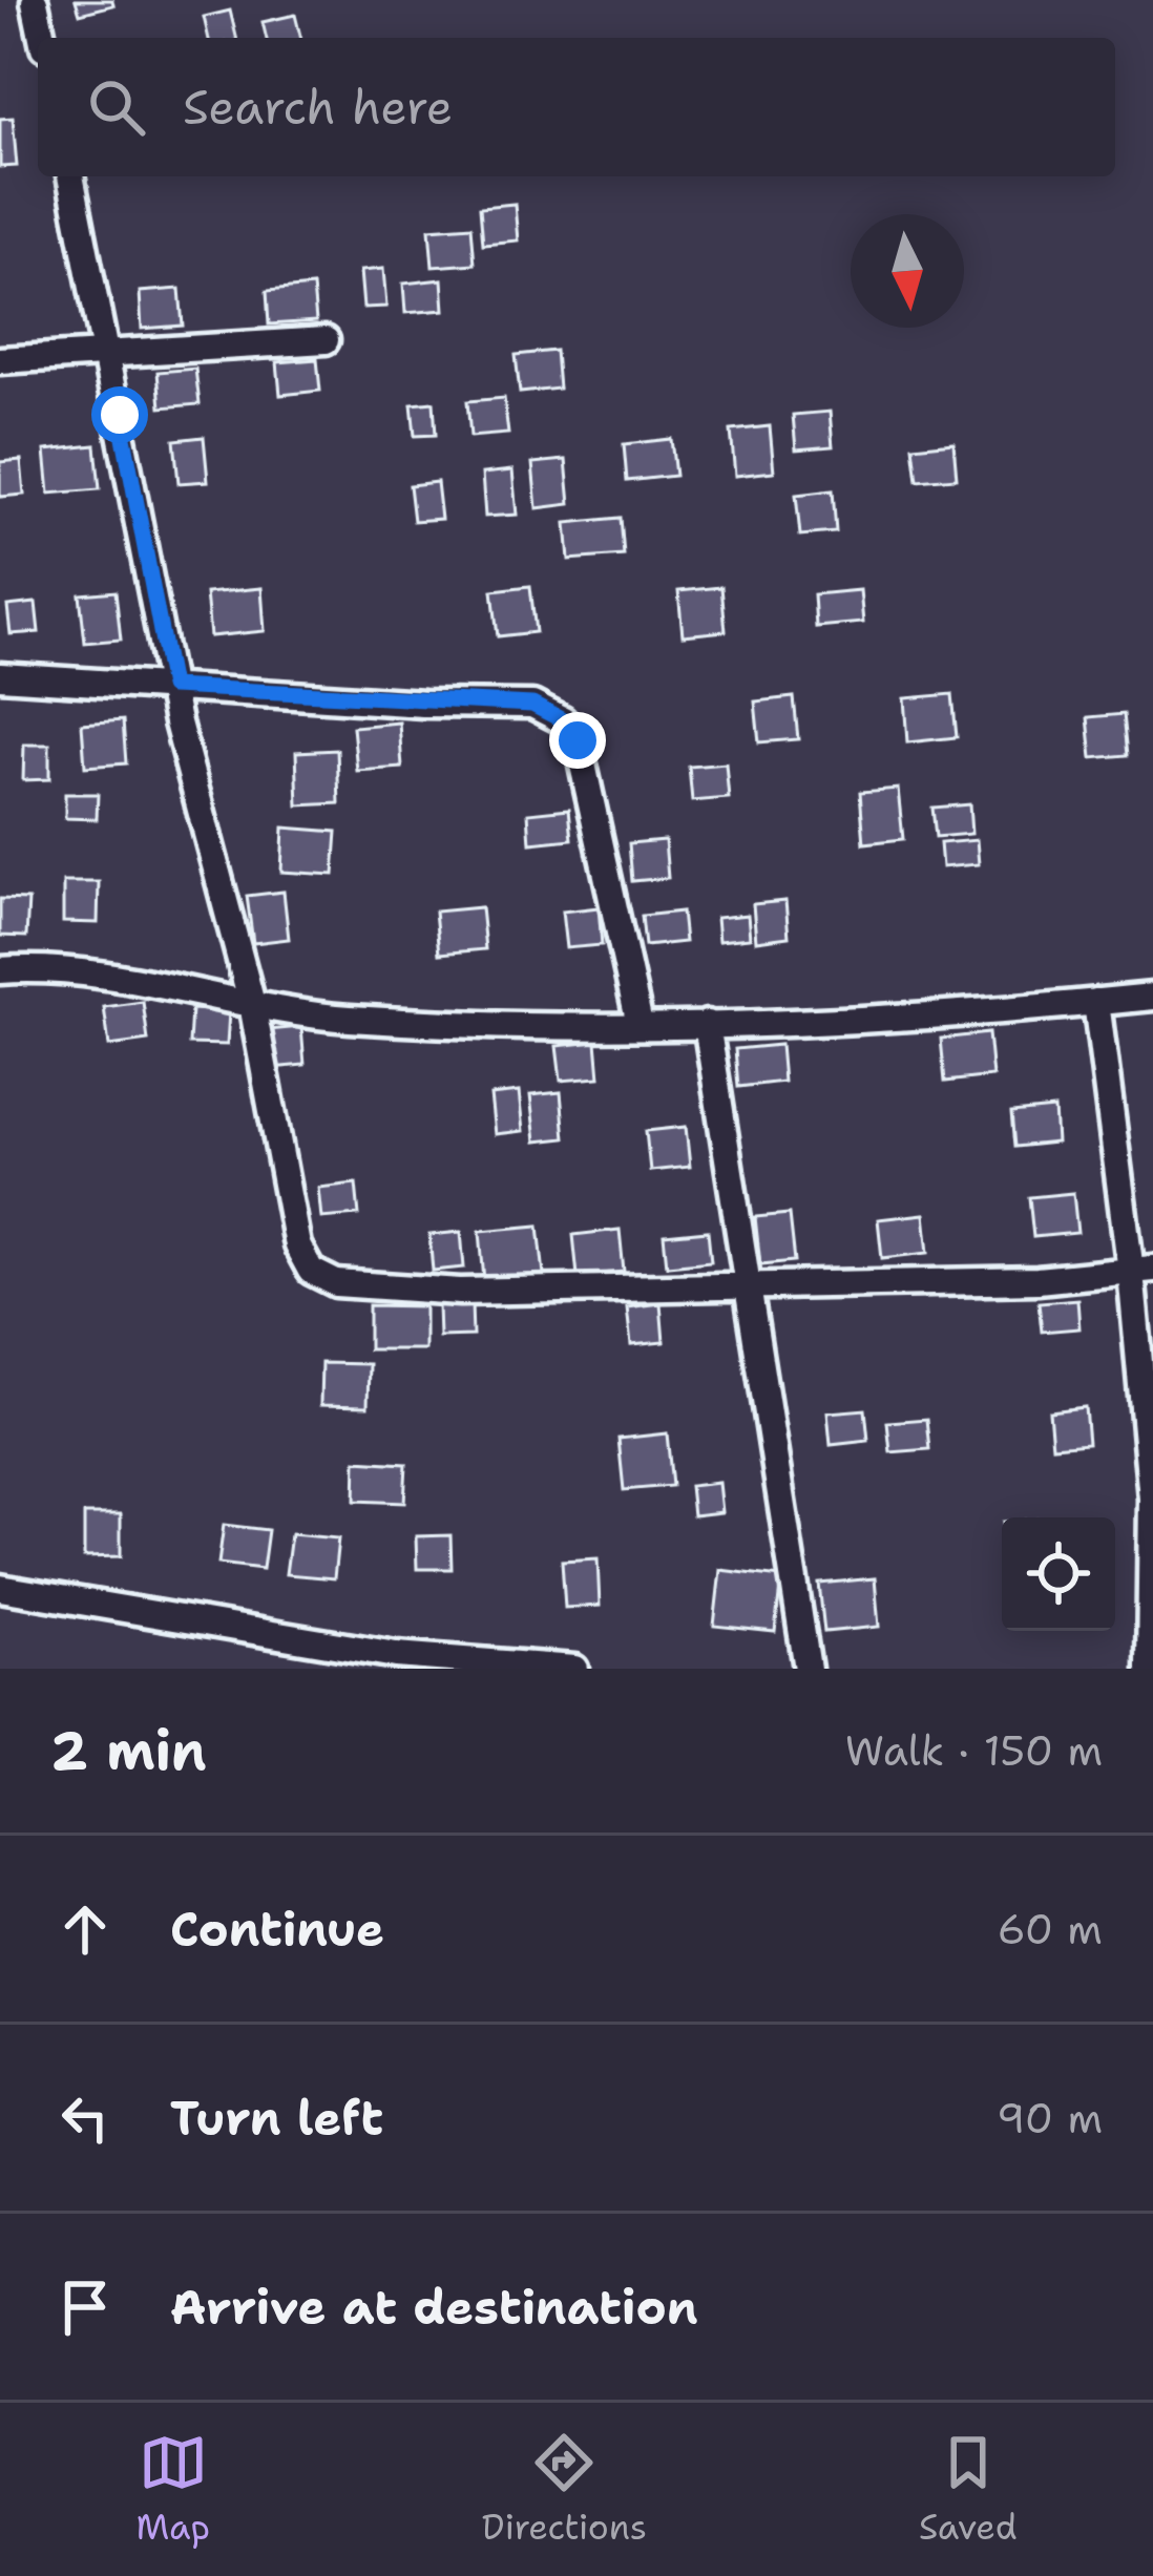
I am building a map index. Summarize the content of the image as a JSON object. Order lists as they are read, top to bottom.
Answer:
{
  "north": "bottom",
  "page": {
    "search": "Search here",
    "heading": ["2 min", "Walk · 150 m"],
    "list": [
      ["Continue", "60 m"],
      ["Turn left", "90 m"],
      "Arrive at destination"
    ],
    "nav": ["Map", "Directions", "Saved"]
  }
}
